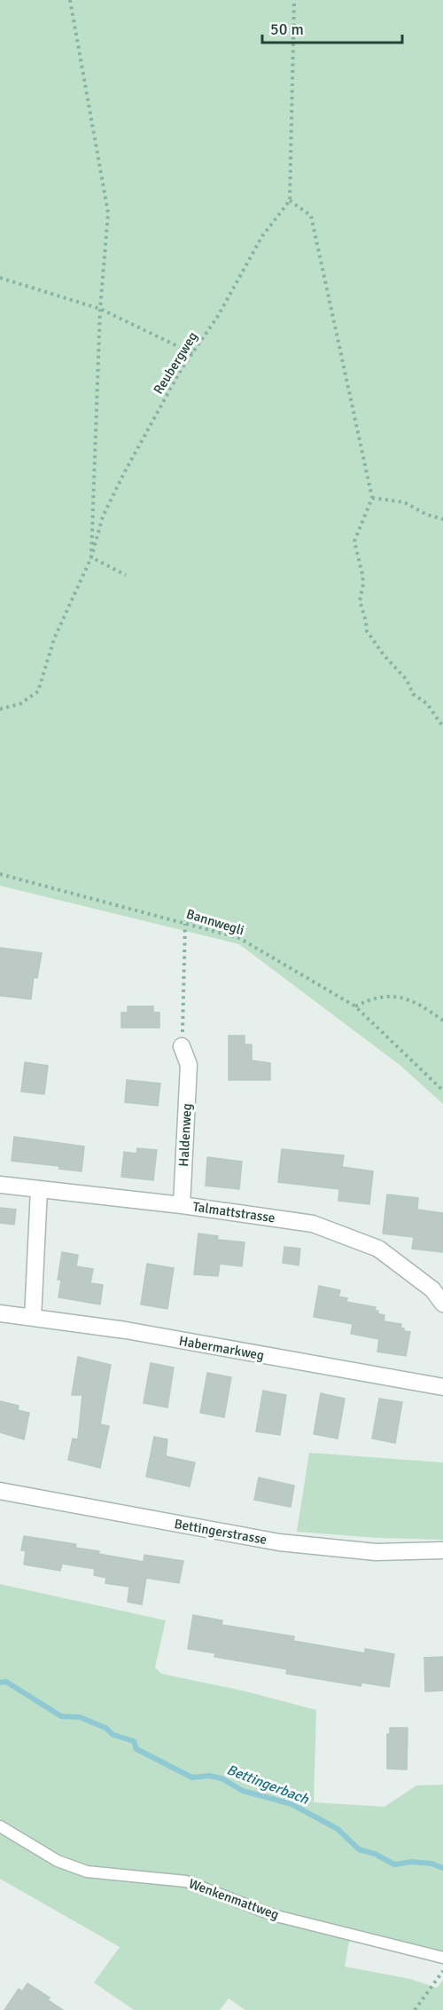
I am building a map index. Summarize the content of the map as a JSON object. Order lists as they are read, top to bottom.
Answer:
{
  "streets": {
    "street": [
      "Haldenweg",
      "Talmattstrasse",
      "Habermarkweg",
      "Bettingerstrasse"
    ],
    "lane": ["Wenkenmattweg"],
    "path": ["Reubergweg", "Bannwegli"]
  },
  "crossings": [
    ["Haldenweg", "Talmattstrasse"]
  ],
  "water": ["Bettingerbach"],
  "scale_bar": "50 m"
}
